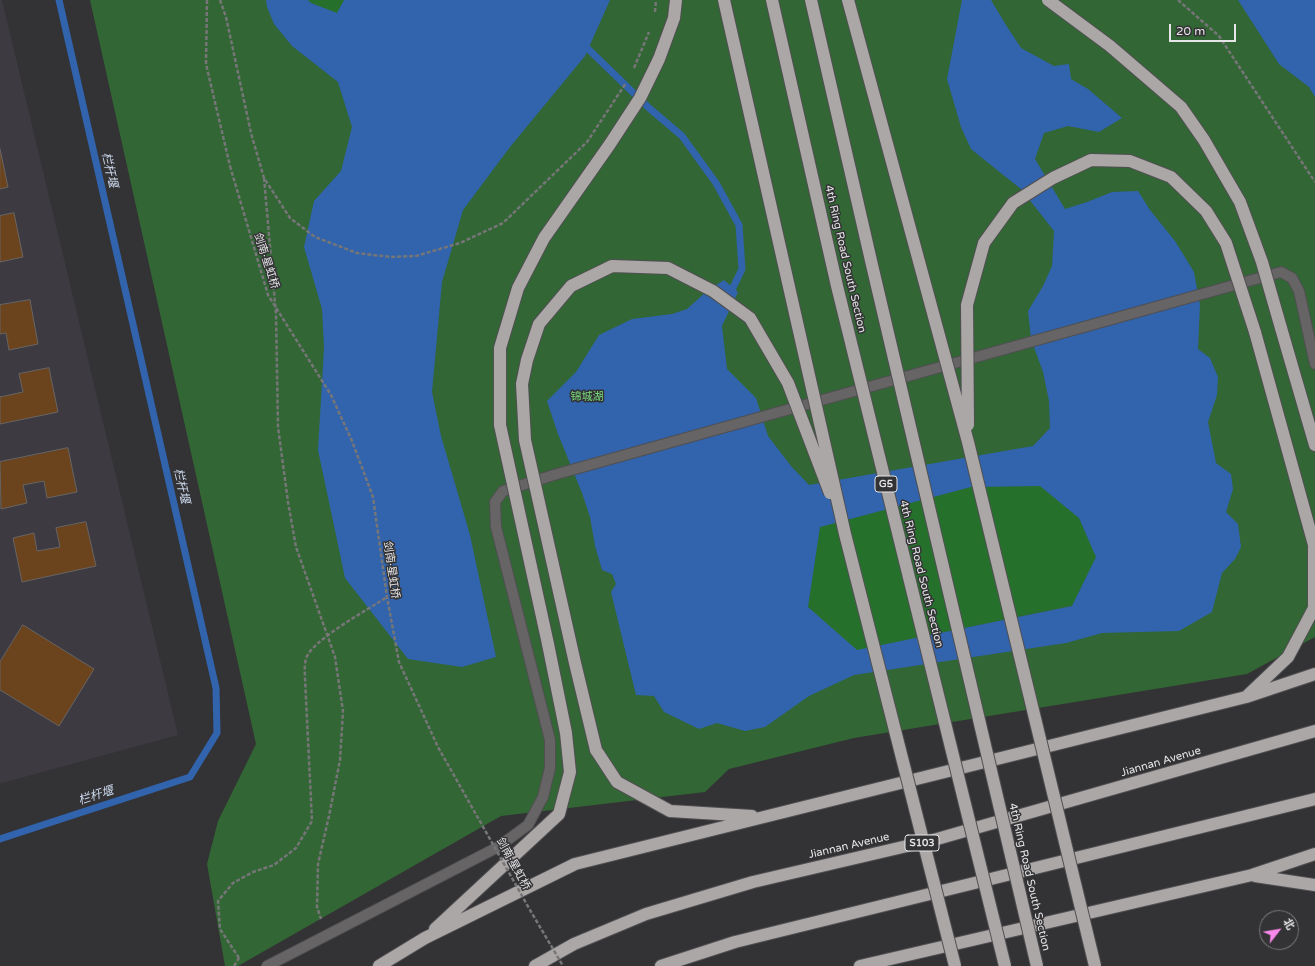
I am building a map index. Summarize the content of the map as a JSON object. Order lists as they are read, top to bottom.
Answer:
{
  "streets": {
    "highway": [
      "4th Ring Road South Section",
      "G5",
      "Jiannan Avenue",
      "S103"
    ],
    "path": ["剑南·星虹桥"]
  },
  "water": ["栏杆堰"],
  "parks": ["锦城湖"],
  "scale_bar": "20 m",
  "north": "top right"
}
